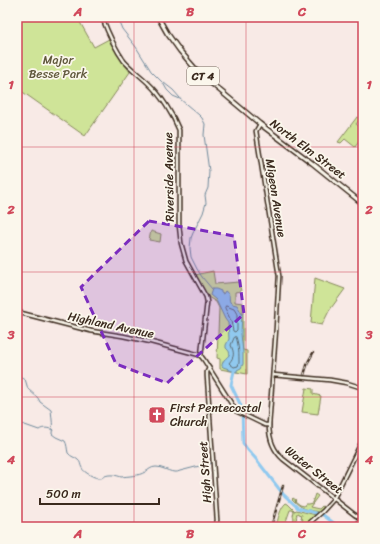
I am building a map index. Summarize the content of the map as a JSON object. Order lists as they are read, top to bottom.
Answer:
{
  "streets": {
    "main road": ["CT 4", "North Elm Street"],
    "street": [
      "Riverside Avenue",
      "Migeon Avenue",
      "Highland Avenue",
      "Water Street",
      "High Street"
    ]
  },
  "crossings": [
    ["CT 4", "North Elm Street"],
    ["CT 4", "Migeon Avenue"],
    ["North Elm Street", "Migeon Avenue"],
    ["Riverside Avenue", "Highland Avenue"],
    ["Migeon Avenue", "Water Street"]
  ],
  "parks": ["Major Besse Park"],
  "places": {
    "church": ["First Pentecostal Church"]
  },
  "scale_bar": "500 m",
  "grid": {
    "columns": ["A", "B", "C"],
    "rows": [
      "1",
      "2",
      "3",
      "4"
    ]
  }
}
